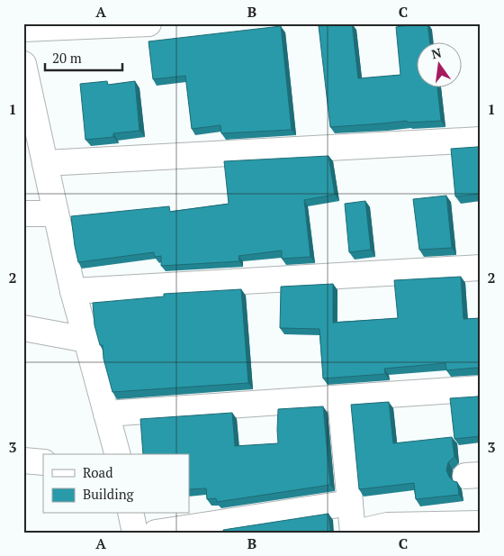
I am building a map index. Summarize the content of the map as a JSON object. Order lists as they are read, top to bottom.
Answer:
{
  "legend": ["Road", "Building"],
  "scale_bar": "20 m",
  "north": "top",
  "grid": {
    "columns": ["A", "B", "C"],
    "rows": ["1", "2", "3"]
  }
}
